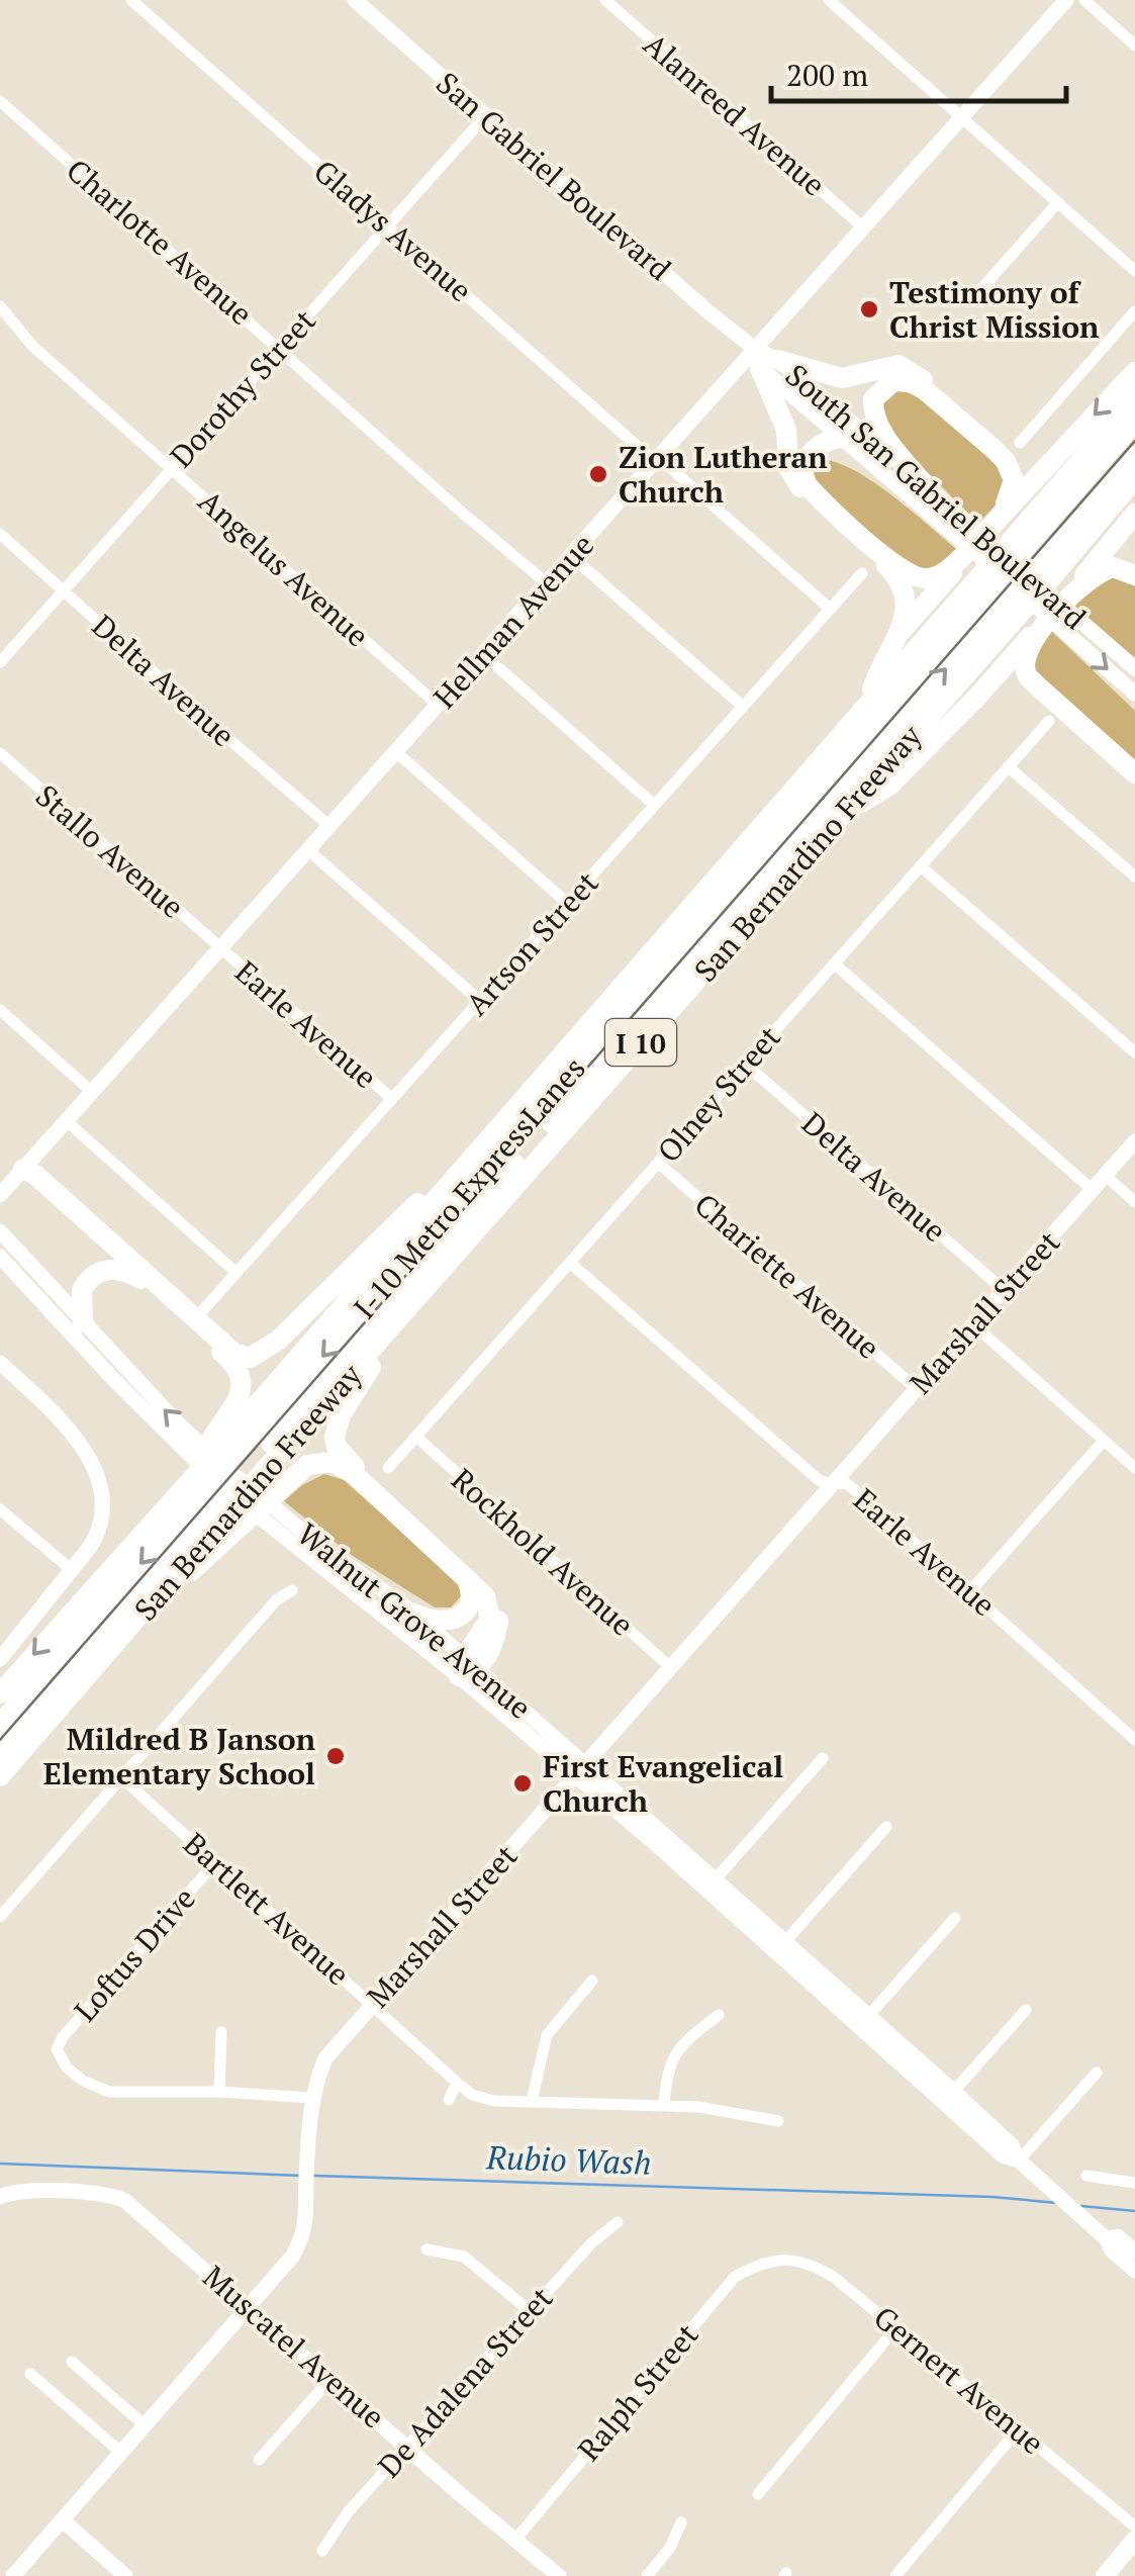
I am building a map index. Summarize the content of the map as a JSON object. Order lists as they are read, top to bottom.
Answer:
{
  "streets": {
    "highway": ["San Bernardino Freeway", "I 10", "I-10 Metro ExpressLanes"],
    "street": [
      "Alanreed Avenue",
      "San Gabriel Boulevard",
      "Gladys Avenue",
      "Charlotte Avenue",
      "Dorothy Street",
      "South San Gabriel Boulevard",
      "Angelus Avenue",
      "Hellman Avenue",
      "Delta Avenue",
      "Stallo Avenue",
      "Artson Street",
      "Earle Avenue",
      "Olney Street",
      "Chariette Avenue",
      "Marshall Street",
      "Rockhold Avenue",
      "Walnut Grove Avenue",
      "Bartlett Avenue",
      "Loftus Drive",
      "Muscatel Avenue",
      "Gernert Avenue",
      "De Adalena Street",
      "Ralph Street"
    ]
  },
  "crossings": [
    ["Alanreed Avenue", "Hellman Avenue"],
    ["San Gabriel Boulevard", "Dorothy Street"],
    ["San Gabriel Boulevard", "South San Gabriel Boulevard"],
    ["San Gabriel Boulevard", "Hellman Avenue"],
    ["Gladys Avenue", "Dorothy Street"],
    ["Gladys Avenue", "Hellman Avenue"],
    ["Gladys Avenue", "Artson Street"],
    ["Charlotte Avenue", "Dorothy Street"],
    ["Charlotte Avenue", "Hellman Avenue"],
    ["Dorothy Street", "Angelus Avenue"],
    ["Dorothy Street", "Delta Avenue"],
    ["South San Gabriel Boulevard", "Hellman Avenue"],
    ["Angelus Avenue", "Hellman Avenue"],
    ["Hellman Avenue", "Delta Avenue"],
    ["Hellman Avenue", "Stallo Avenue"],
    ["Hellman Avenue", "Earle Avenue"],
    ["Delta Avenue", "Olney Street"],
    ["Delta Avenue", "Marshall Street"],
    ["Stallo Avenue", "Earle Avenue"],
    ["San Bernardino Freeway", "I-10 Metro ExpressLanes"],
    ["Artson Street", "Earle Avenue"],
    ["Earle Avenue", "Olney Street"],
    ["Earle Avenue", "Marshall Street"],
    ["Olney Street", "Chariette Avenue"],
    ["Olney Street", "Rockhold Avenue"],
    ["Chariette Avenue", "Marshall Street"],
    ["Marshall Street", "Rockhold Avenue"],
    ["Marshall Street", "Walnut Grove Avenue"],
    ["Marshall Street", "Bartlett Avenue"],
    ["Marshall Street", "Muscatel Avenue"],
    ["Bartlett Avenue", "Loftus Drive"],
    ["Muscatel Avenue", "De Adalena Street"],
    ["Muscatel Avenue", "Ralph Street"],
    ["Gernert Avenue", "Ralph Street"]
  ],
  "water": ["Rubio Wash"],
  "places": [
    "Testimony of Christ Mission",
    "Zion Lutheran Church",
    "Mildred B Janson Elementary School",
    "First Evangelical Church"
  ],
  "scale_bar": "200 m"
}
